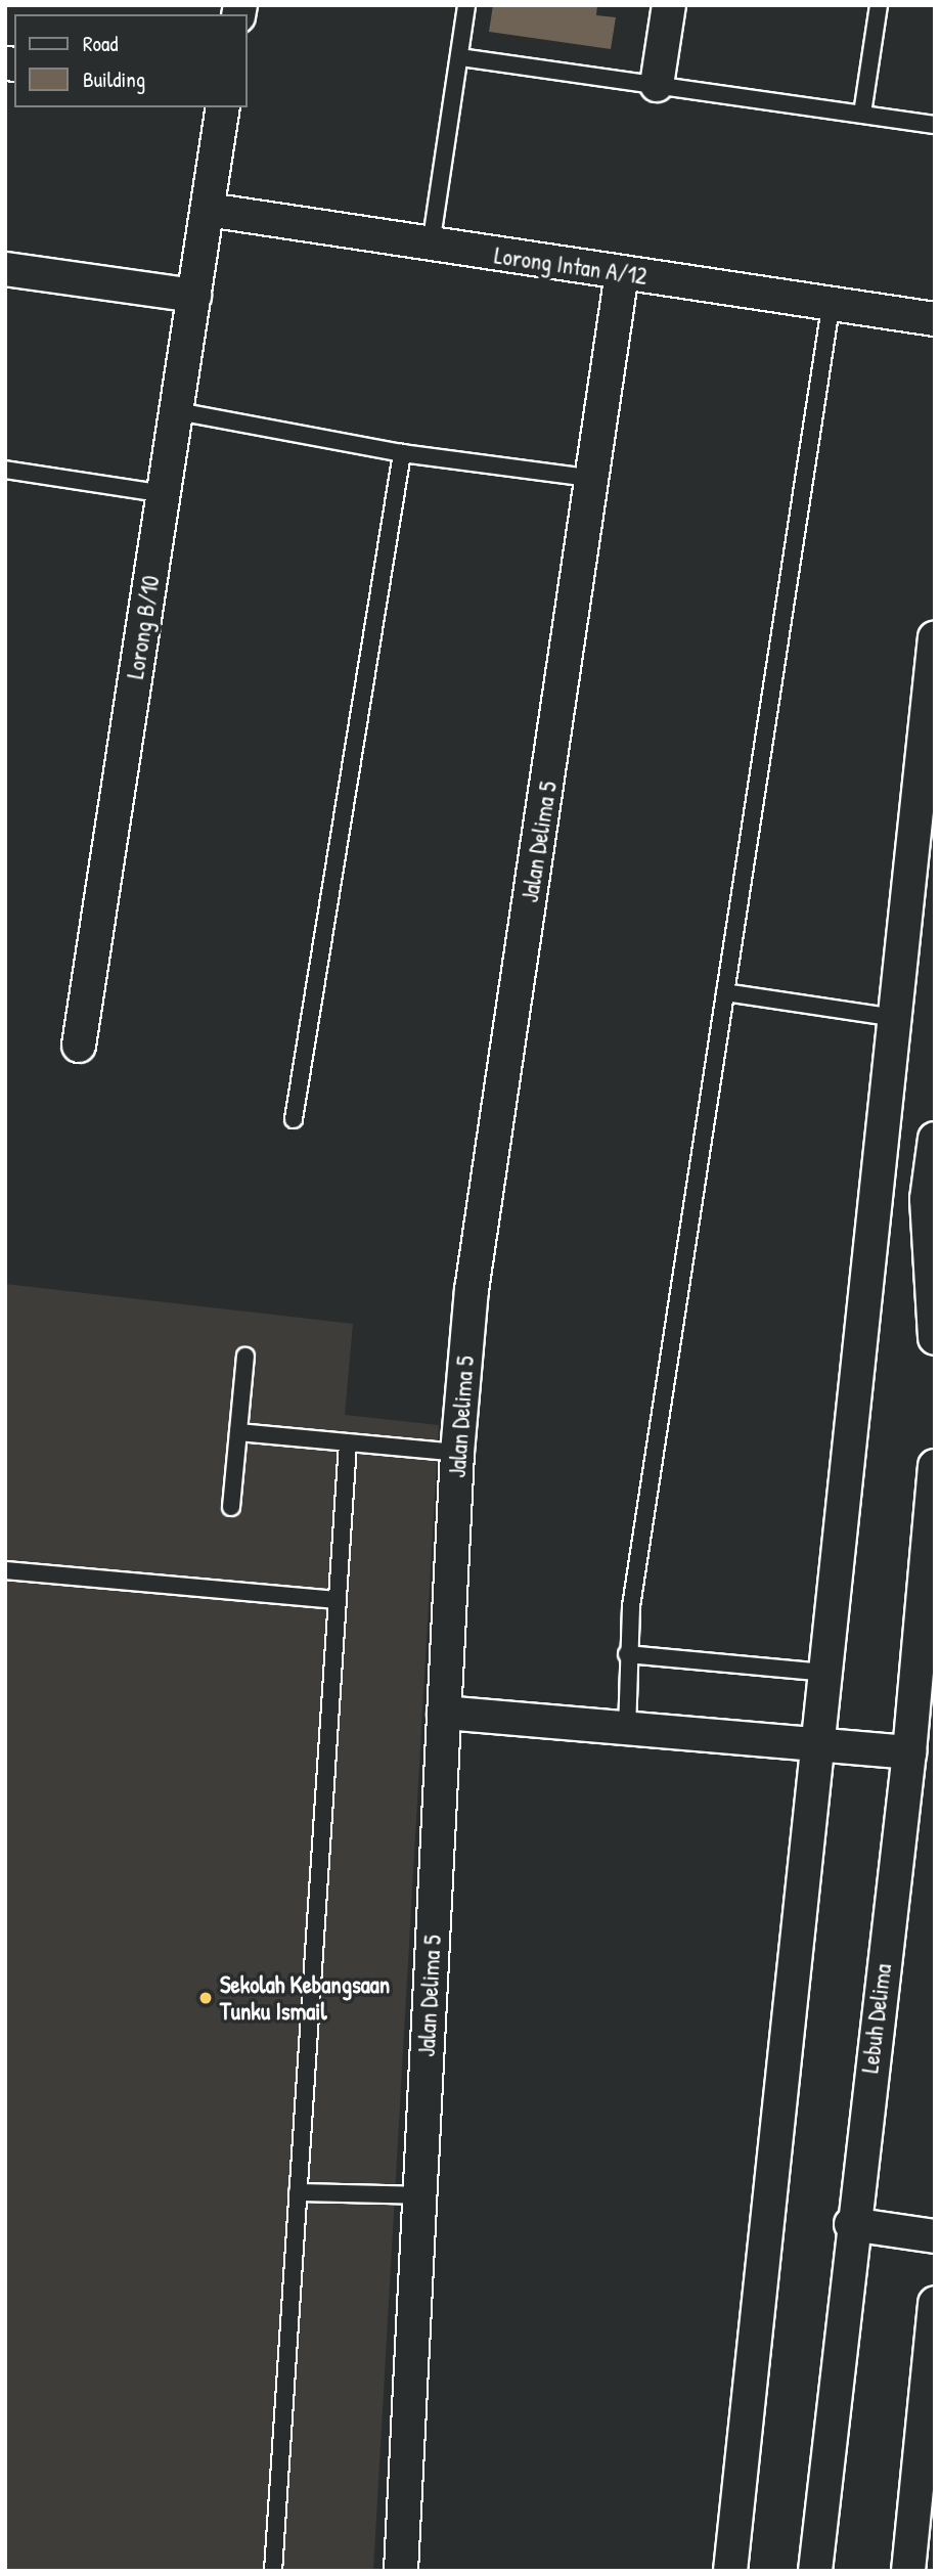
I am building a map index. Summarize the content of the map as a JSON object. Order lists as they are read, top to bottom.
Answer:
{
  "streets": {
    "street": [
      "Lorong Intan A/12",
      "Lorong B/10",
      "Jalan Delima 5",
      "Lebuh Delima"
    ]
  },
  "crossings": [
    ["Lorong Intan A/12", "Lorong B/10"],
    ["Lorong Intan A/12", "Jalan Delima 5"]
  ],
  "places": ["Sekolah Kebangsaan Tunku Ismail"],
  "legend": ["Road", "Building"]
}
